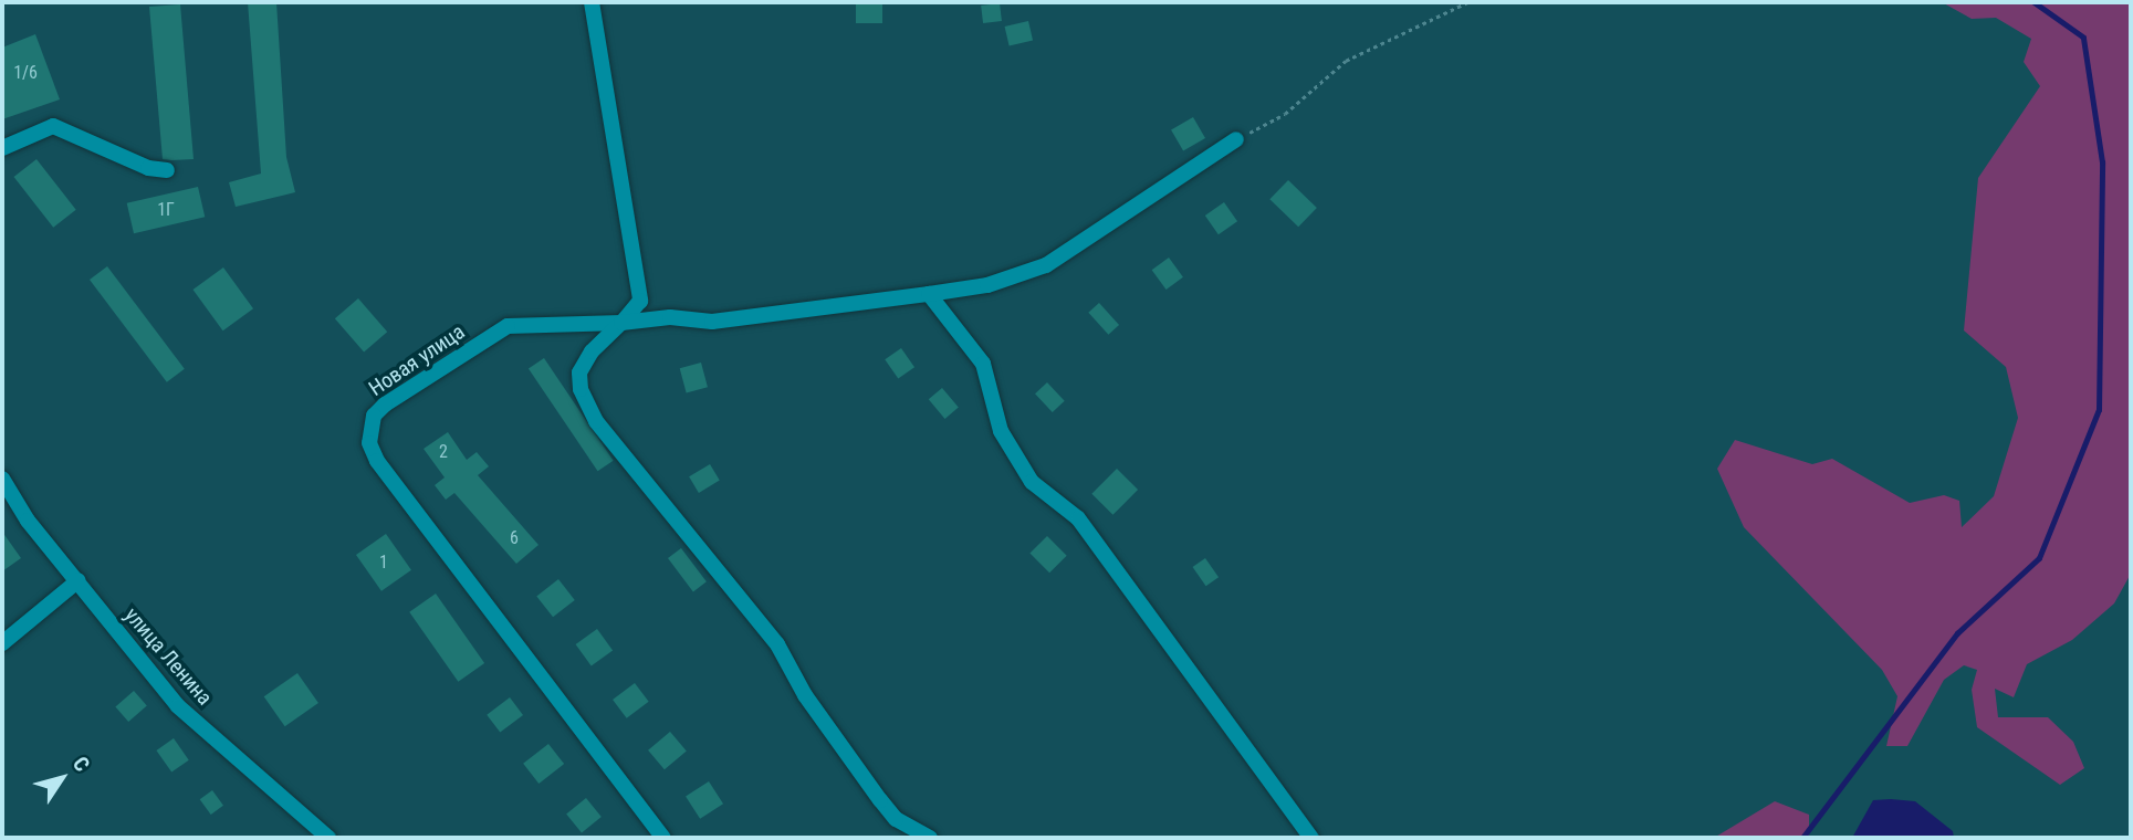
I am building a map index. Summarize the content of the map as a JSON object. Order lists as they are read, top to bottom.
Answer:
{
  "streets": {
    "street": ["Новая улица", "улица Ленина"]
  },
  "house_numbers": [
    "1/6",
    "1Г",
    "2",
    "6",
    "1"
  ],
  "north": "top right"
}
